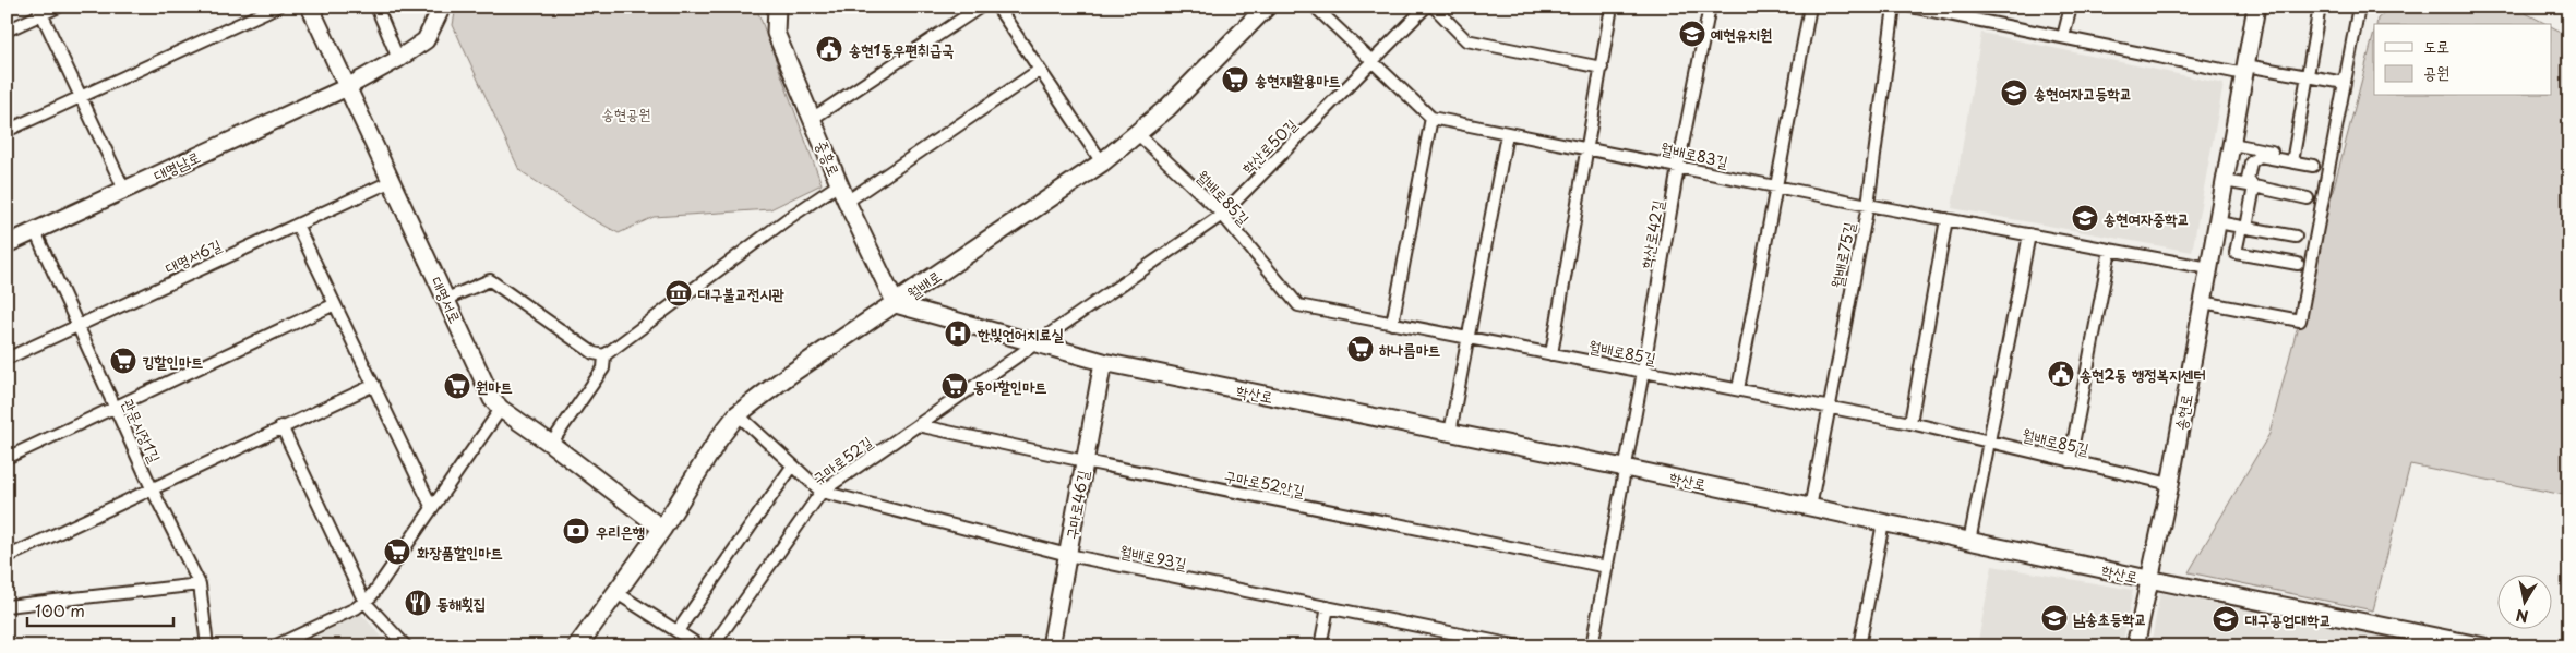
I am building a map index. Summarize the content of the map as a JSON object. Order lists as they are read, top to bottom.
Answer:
{
  "streets": {
    "main road": [
      "중흥로",
      "대명남로",
      "월배로",
      "대명서로",
      "학산로",
      "송현로",
      "구마로46길"
    ],
    "street": [
      "학산로50길",
      "월배로83길",
      "월배로85길",
      "학산로42길",
      "월배로75길",
      "대명서6길",
      "관문시장1길",
      "구마로52길",
      "구마로52안길",
      "월배로93길"
    ]
  },
  "crossings": [
    ["학산로50길", "월배로85길"],
    ["학산로50길", "학산로"],
    ["학산로50길", "구마로52길"],
    ["월배로83길", "학산로42길"],
    ["월배로83길", "월배로75길"],
    ["월배로83길", "송현로"],
    ["중흥로", "월배로"],
    ["중흥로", "학산로"],
    ["대명남로", "대명서로"],
    ["대명남로", "관문시장1길"],
    ["월배로85길", "학산로42길"],
    ["월배로85길", "월배로75길"],
    ["월배로85길", "월배로"],
    ["월배로85길", "송현로"],
    ["학산로42길", "학산로"],
    ["학산로42길", "구마로52안길"],
    ["월배로75길", "학산로"],
    ["대명서6길", "대명서로"],
    ["대명서6길", "관문시장1길"],
    ["월배로", "대명서로"],
    ["월배로", "학산로"],
    ["월배로", "월배로93길"],
    ["학산로", "송현로"],
    ["학산로", "구마로52길"],
    ["학산로", "구마로46길"],
    ["구마로52길", "구마로52안길"],
    ["구마로52길", "월배로93길"],
    ["구마로52안길", "구마로46길"],
    ["구마로46길", "월배로93길"]
  ],
  "parks": ["송현공원"],
  "places": {
    "school or university": [
      "예현유치원",
      "송현여자고등학교",
      "송현여자중학교",
      "남송초등학교",
      "대구공업대학교"
    ],
    "public building": ["송현1동우편취급국", "송현2동 행정복지센터"],
    "supermarket": [
      "송현재활용마트",
      "하나름마트",
      "킹할인마트",
      "원마트",
      "동아할인마트",
      "화장품할인마트"
    ],
    "museum": ["대구불교전시관"],
    "hospital": ["한빛언어치료실"],
    "bank": ["우리은행"],
    "restaurant": ["동해횟집"]
  },
  "legend": ["도로", "공원"],
  "scale_bar": "100 m",
  "north": "bottom"
}
